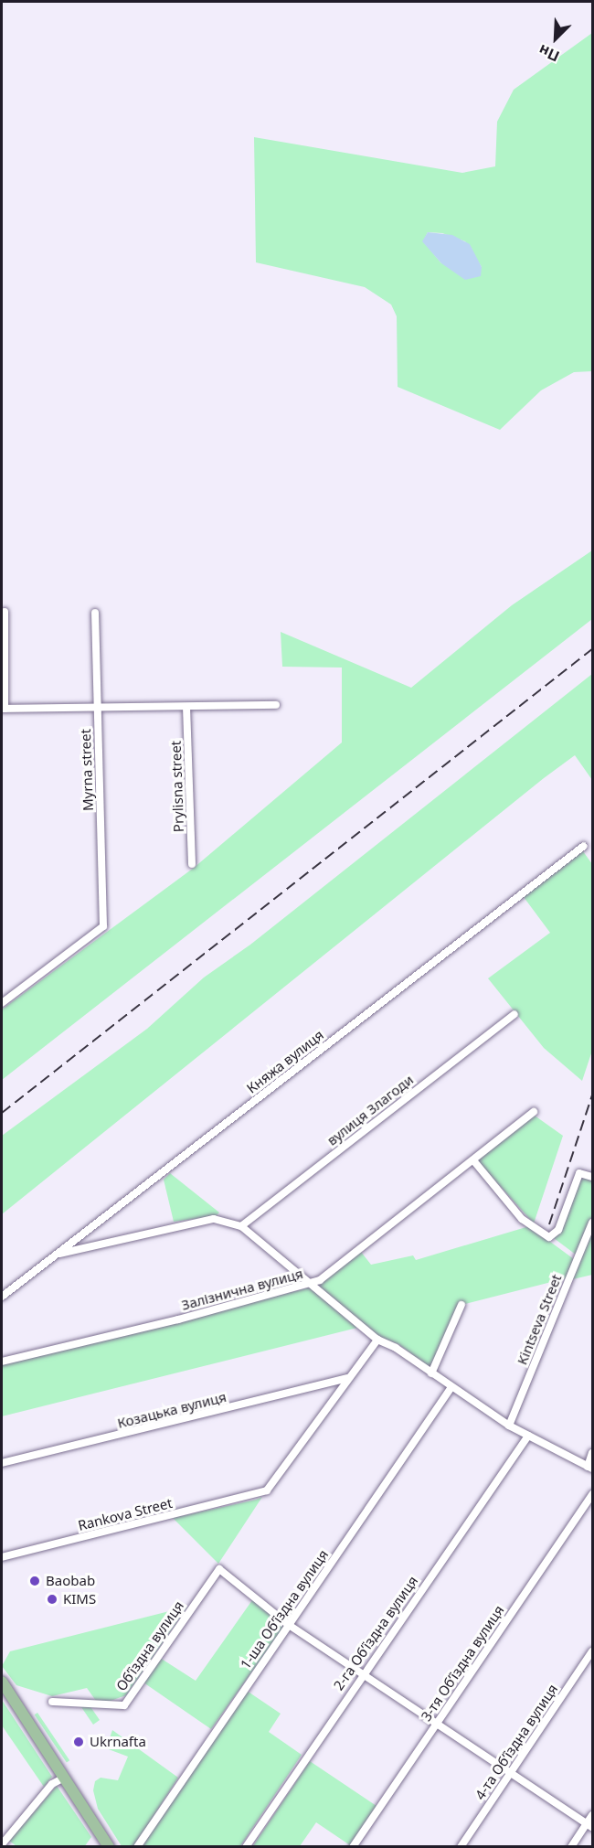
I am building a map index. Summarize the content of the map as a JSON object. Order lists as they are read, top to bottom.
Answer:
{
  "streets": {
    "street": [
      "Myrna street",
      "Prylisna street",
      "Княжа вулиця",
      "вулиця Злагоди",
      "Залізнична вулиця",
      "Kintseva Street",
      "Козацька вулиця",
      "Rankova Street",
      "1-ша Обʼїздна вулиця",
      "2-га Обʼїздна вулиця",
      "Обʼїздна вулиця",
      "3-тя Обʼїздна вулиця",
      "4-та Обʼїздна вулиця"
    ]
  },
  "crossings": [
    ["Козацька вулиця", "Rankova Street"],
    ["1-ша Обʼїздна вулиця", "Обʼїздна вулиця"]
  ],
  "places": ["Baobab", "KIMS", "Ukrnafta"],
  "north": "bottom left"
}
